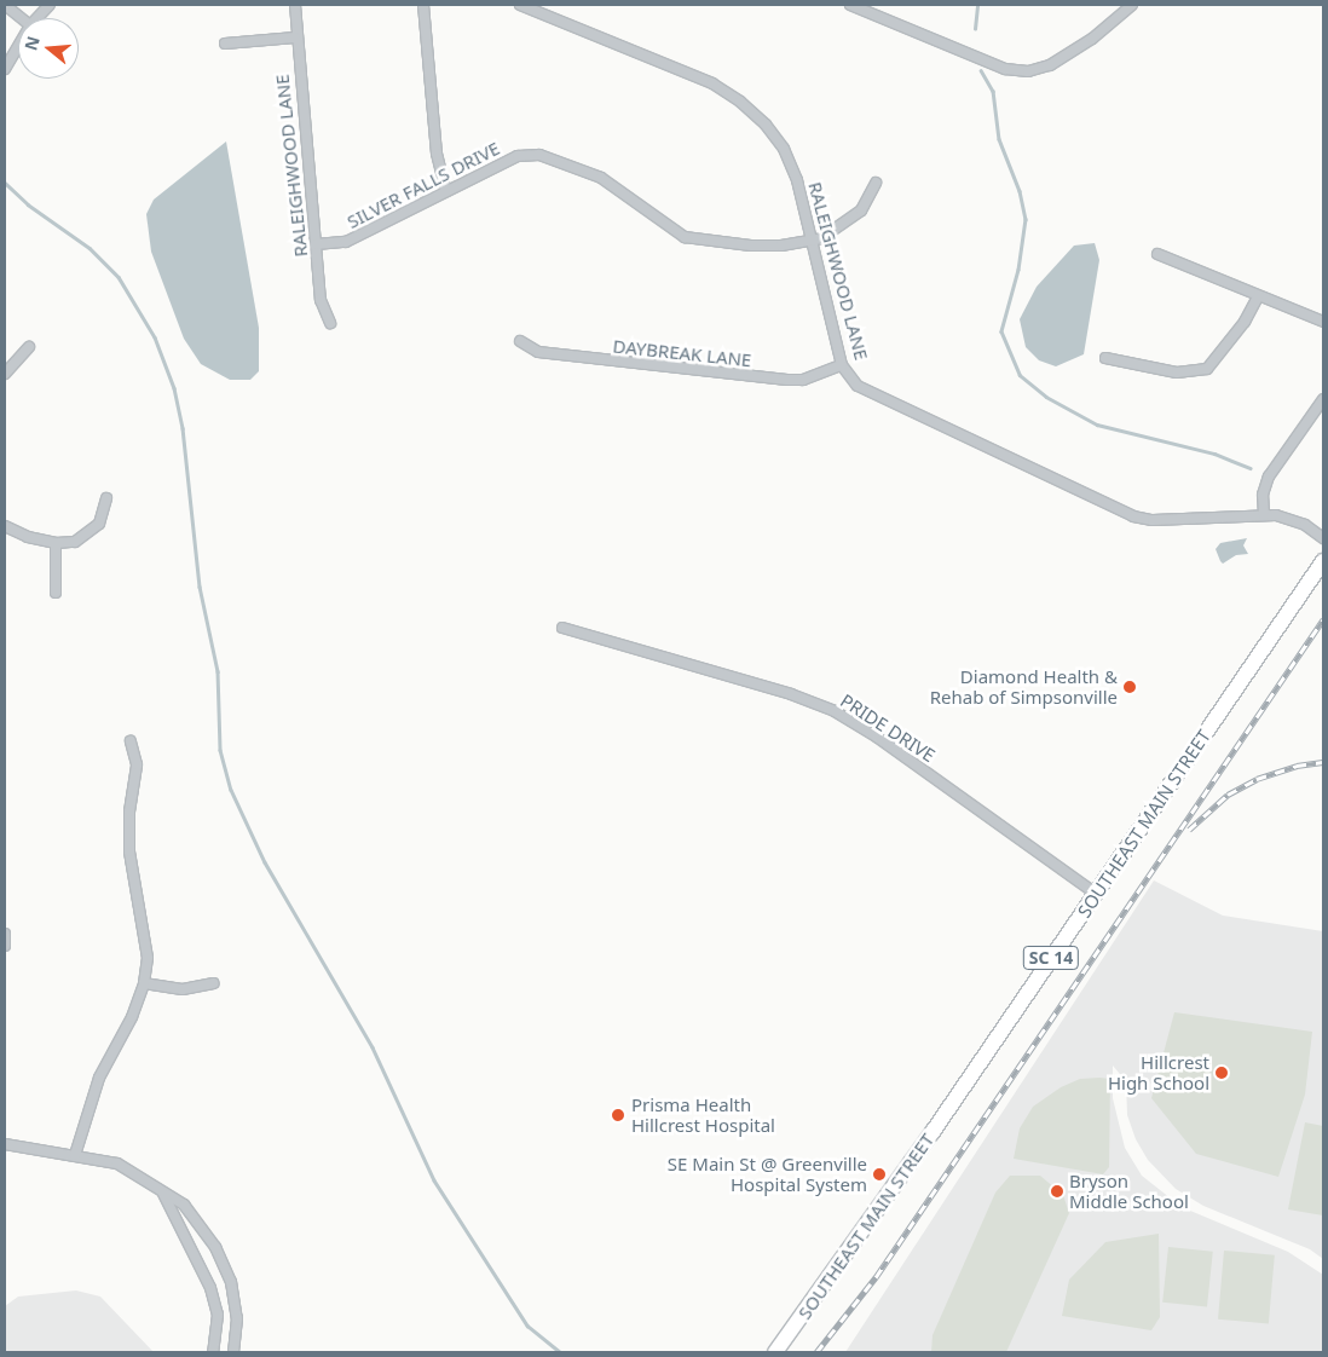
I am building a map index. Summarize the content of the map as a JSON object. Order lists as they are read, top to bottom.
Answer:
{
  "streets": {
    "main road": ["SOUTHEAST MAIN STREET", "SC 14"],
    "street": [
      "RALEIGHWOOD LANE",
      "SILVER FALLS DRIVE",
      "DAYBREAK LANE",
      "PRIDE DRIVE"
    ]
  },
  "crossings": [
    ["RALEIGHWOOD LANE", "SILVER FALLS DRIVE"],
    ["RALEIGHWOOD LANE", "DAYBREAK LANE"],
    ["PRIDE DRIVE", "SOUTHEAST MAIN STREET"]
  ],
  "places": [
    "Diamond Health & Rehab of Simpsonville",
    "Hillcrest High School",
    "Prisma Health Hillcrest Hospital",
    "SE Main St @ Greenville Hospital System",
    "Bryson Middle School"
  ],
  "north": "left"
}
